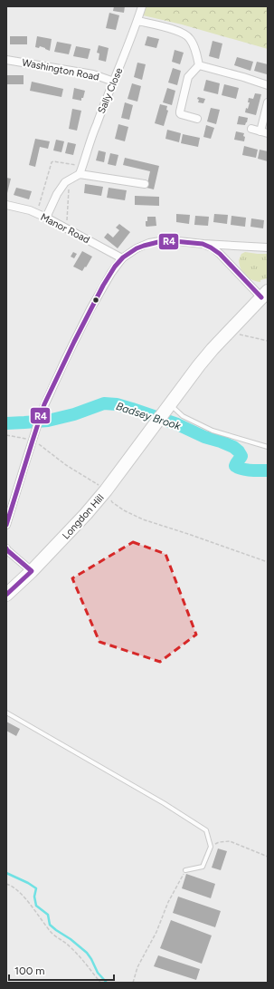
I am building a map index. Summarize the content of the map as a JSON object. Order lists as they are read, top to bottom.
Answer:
{
  "streets": {
    "highway": ["Longdon Hill"],
    "street": ["Washington Road", "Sally Close", "Manor Road"]
  },
  "crossings": [
    ["Washington Road", "Sally Close"]
  ],
  "water": ["Badsey Brook"],
  "lines": ["transit line R4"],
  "scale_bar": "100 m"
}
